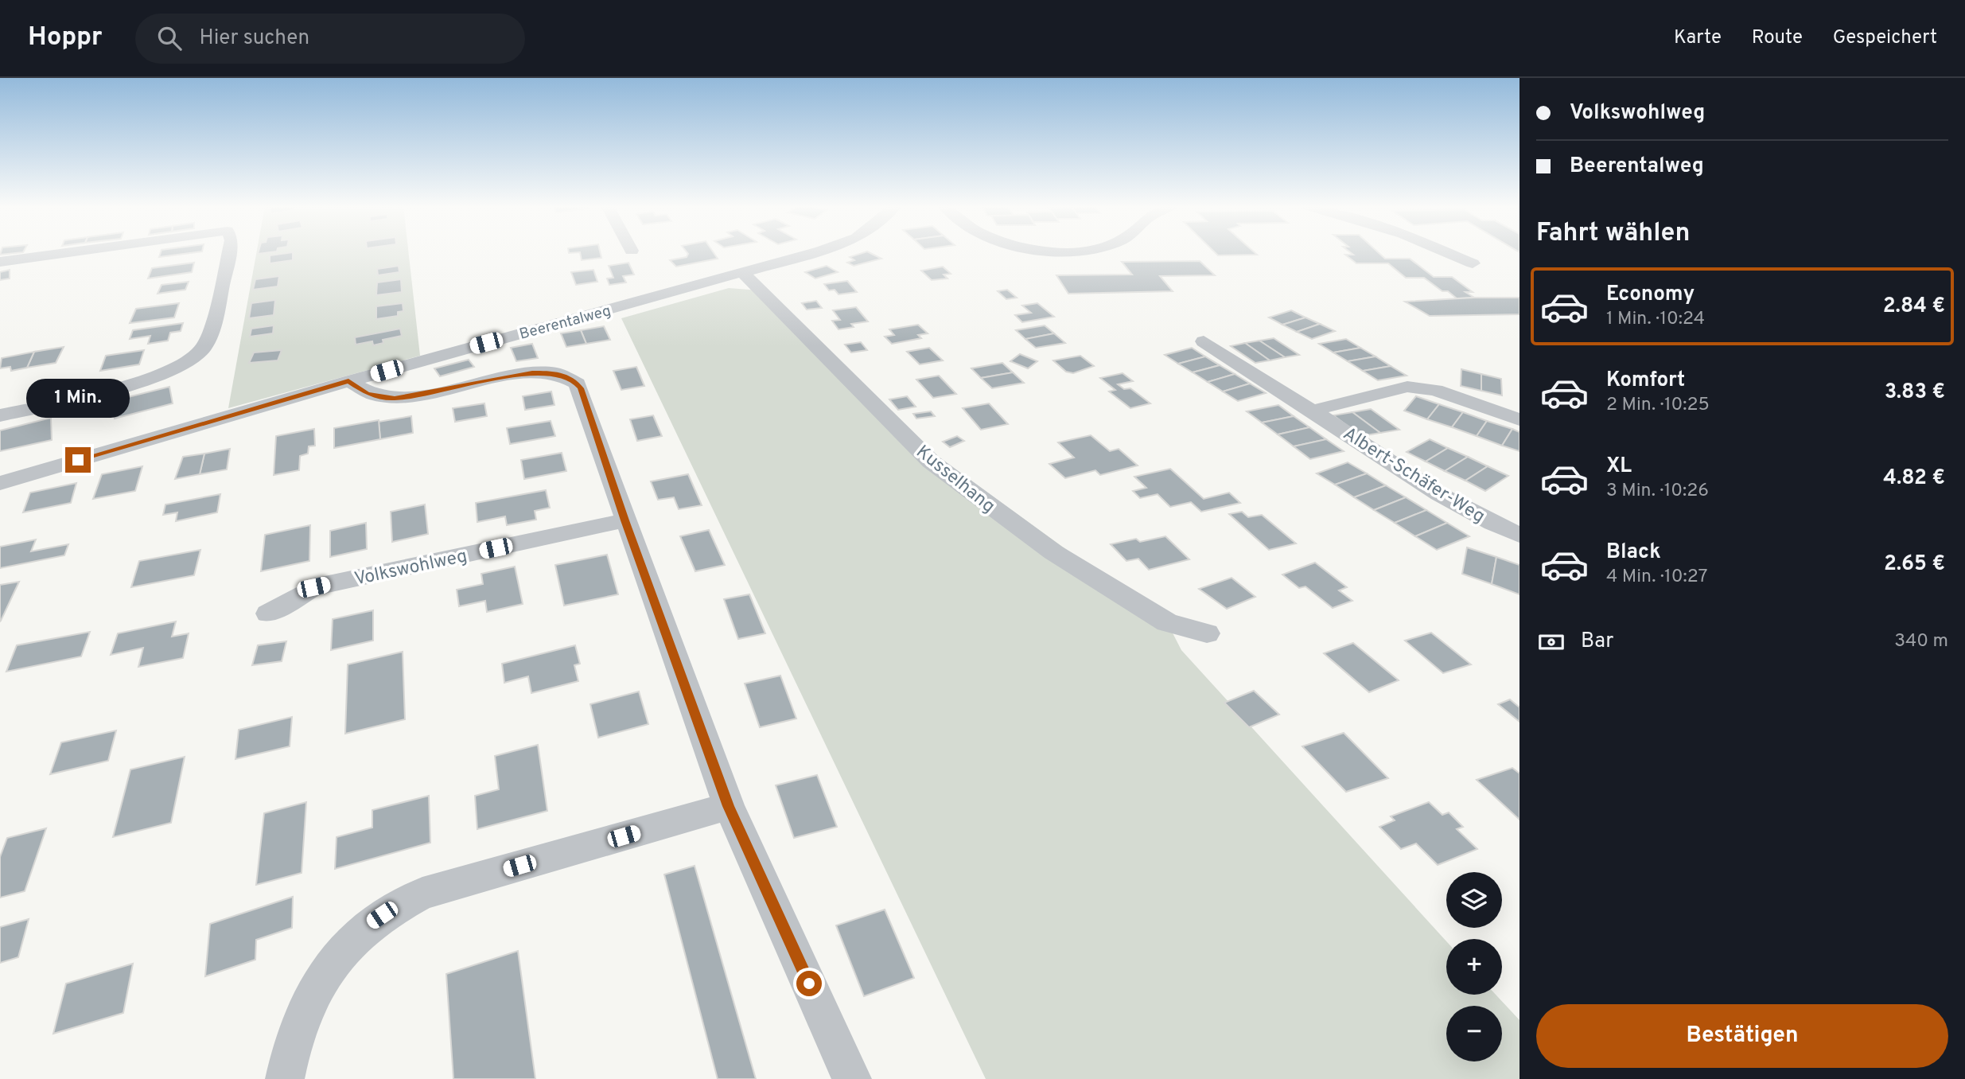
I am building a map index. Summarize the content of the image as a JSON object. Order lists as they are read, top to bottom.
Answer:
{
  "streets": {
    "street": [
      "Beerentalweg",
      "Albert-Schäfer-Weg",
      "Kusselhang",
      "Volkswohlweg"
    ]
  },
  "crossings": [
    ["Beerentalweg", "Kusselhang"]
  ],
  "page": {
    "header": "Hoppr",
    "search": "Hier suchen",
    "nav": ["Karte", "Route", "Gespeichert"],
    "banner": ["Volkswohlweg", "Beerentalweg"],
    "heading": "Fahrt wählen",
    "list": [
      {
        "name": "Economy",
        "note": "1 Min. · 10:24",
        "value": "2.84 €"
      },
      {
        "name": "Komfort",
        "note": "2 Min. · 10:25",
        "value": "3.83 €"
      },
      {
        "name": "XL",
        "note": "3 Min. · 10:26",
        "value": "4.82 €"
      },
      {
        "name": "Black",
        "note": "4 Min. · 10:27",
        "value": "2.65 €"
      }
    ],
    "bubble": "1 Min.",
    "pay": ["Bar", "340 m"],
    "map_buttons": ["+", "−"],
    "buttons": "Bestätigen"
  }
}
